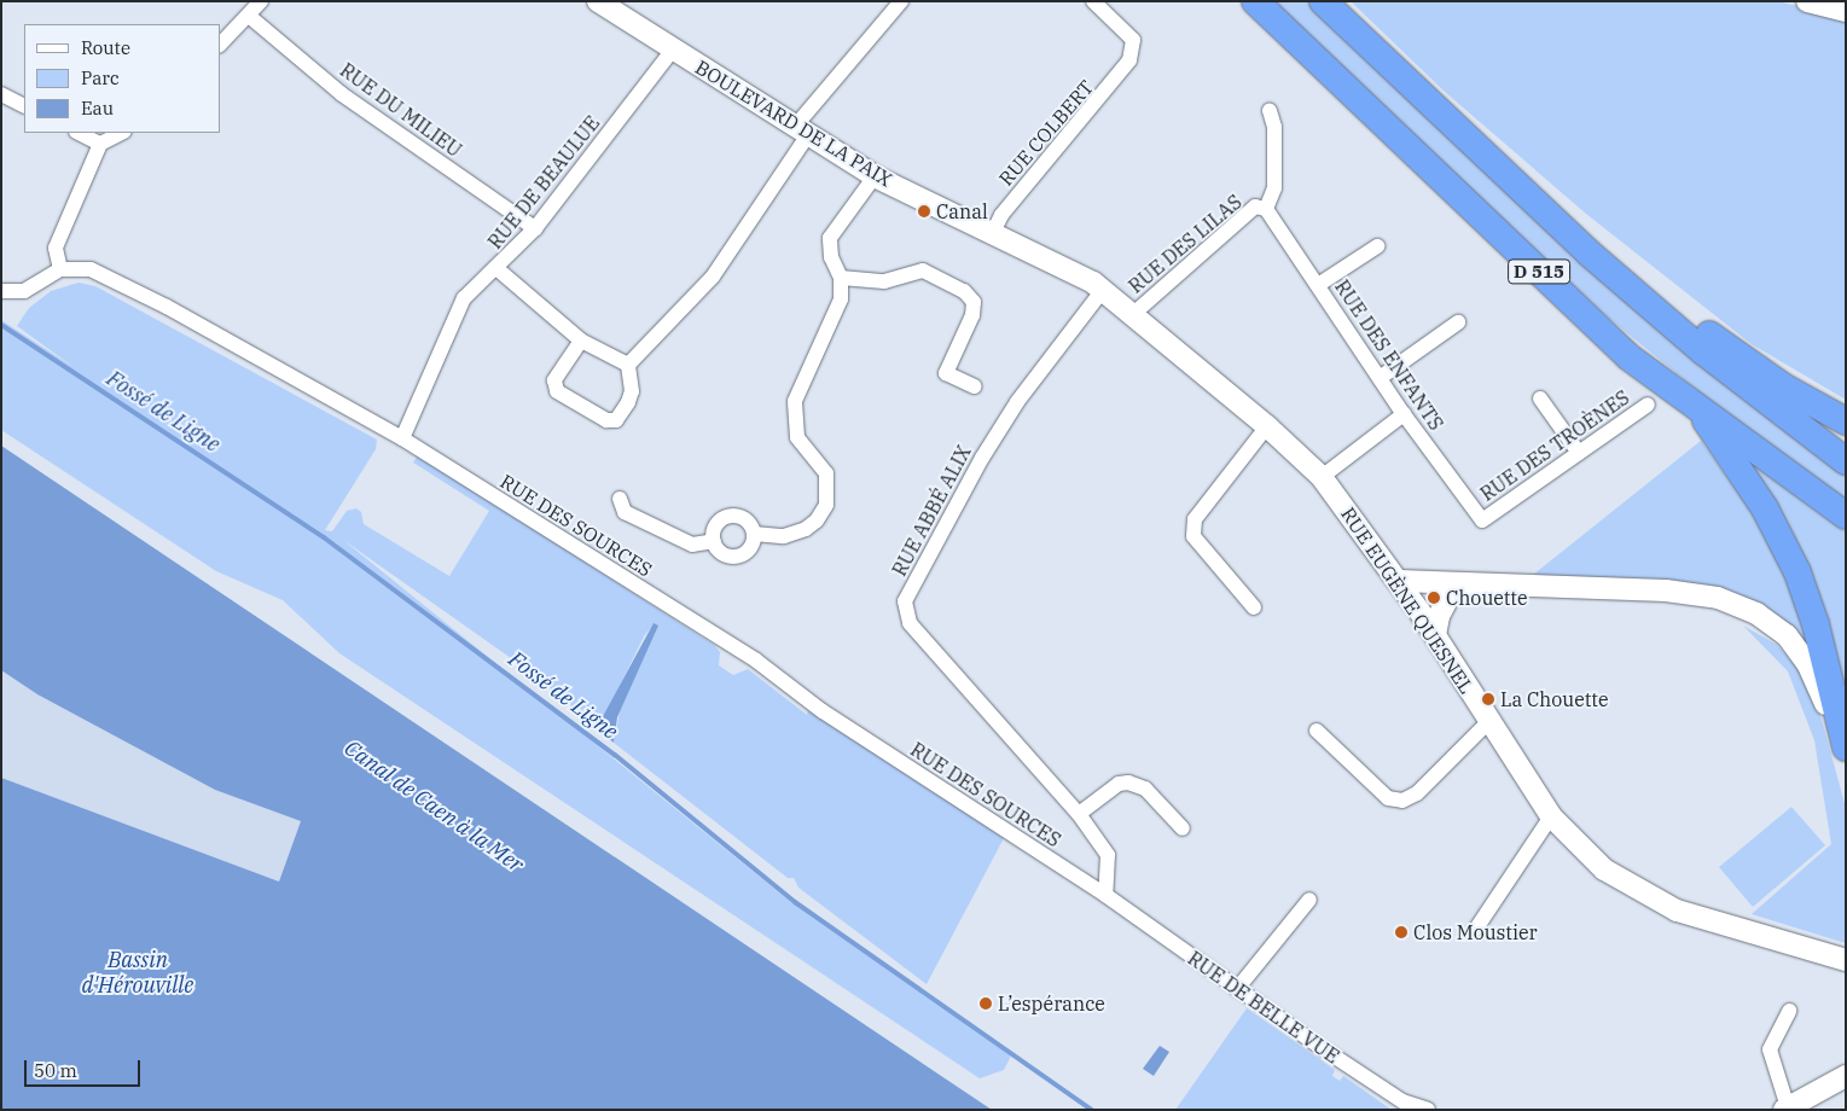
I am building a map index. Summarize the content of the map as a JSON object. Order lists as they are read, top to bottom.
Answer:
{
  "streets": {
    "highway": ["D 515"],
    "street": [
      "RUE DU MILIEU",
      "BOULEVARD DE LA PAIX",
      "RUE COLBERT",
      "RUE DE BEAULUE",
      "RUE DES LILAS",
      "RUE DES ENFANTS",
      "RUE DES TROÈNES",
      "RUE ABBÉ ALIX",
      "RUE DES SOURCES",
      "RUE EUGÈNE QUESNEL",
      "RUE DE BELLE VUE"
    ]
  },
  "crossings": [
    ["RUE DU MILIEU", "RUE DE BEAULUE"],
    ["BOULEVARD DE LA PAIX", "RUE COLBERT"],
    ["BOULEVARD DE LA PAIX", "RUE DE BEAULUE"],
    ["BOULEVARD DE LA PAIX", "RUE ABBÉ ALIX"],
    ["BOULEVARD DE LA PAIX", "RUE EUGÈNE QUESNEL"],
    ["RUE DE BEAULUE", "RUE DES SOURCES"],
    ["RUE DES LILAS", "RUE DES ENFANTS"],
    ["RUE DES LILAS", "RUE EUGÈNE QUESNEL"],
    ["RUE DES ENFANTS", "RUE DES TROÈNES"],
    ["RUE ABBÉ ALIX", "RUE DES SOURCES"],
    ["RUE ABBÉ ALIX", "RUE EUGÈNE QUESNEL"],
    ["RUE ABBÉ ALIX", "RUE DE BELLE VUE"],
    ["RUE DES SOURCES", "RUE DE BELLE VUE"]
  ],
  "water": ["Fossé de Ligne", "Canal de Caen à la Mer", "Bassin d'Hérouville"],
  "places": [
    "Canal",
    "Chouette",
    "La Chouette",
    "Clos Moustier",
    "L’espérance"
  ],
  "legend": ["Route", "Parc", "Eau"],
  "scale_bar": "50 m"
}
